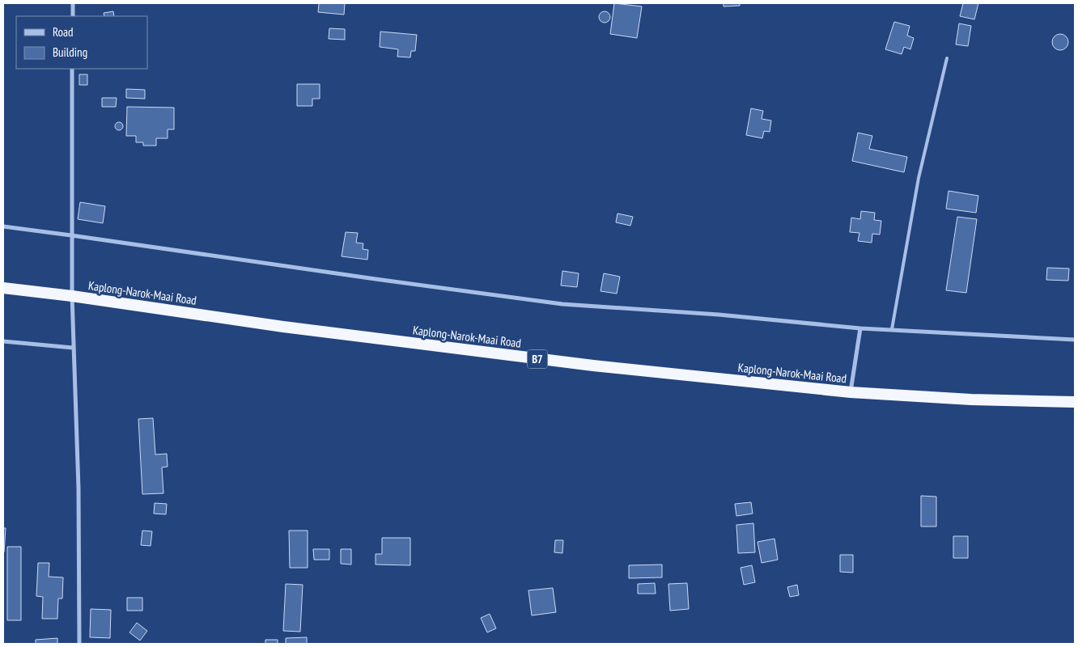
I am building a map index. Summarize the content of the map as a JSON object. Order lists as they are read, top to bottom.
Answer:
{
  "streets": {
    "highway": ["Kaplong-Narok-Maai Road", "B7"]
  },
  "legend": ["Road", "Building"]
}
